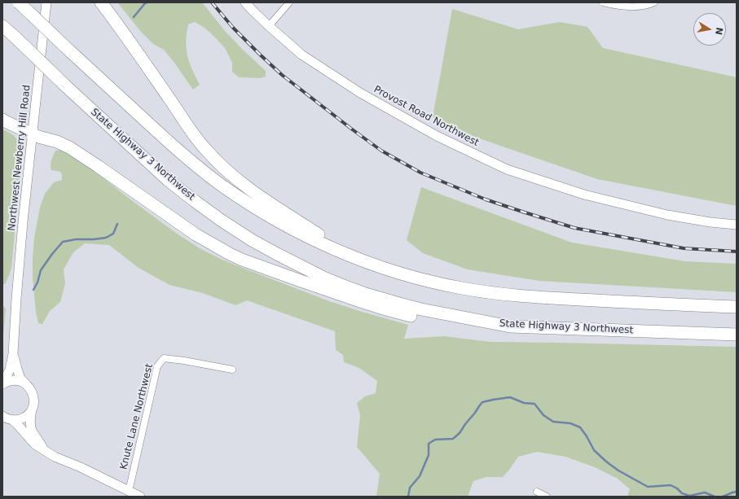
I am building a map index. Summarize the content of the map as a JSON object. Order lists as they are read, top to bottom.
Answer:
{
  "streets": {
    "highway": ["State Highway 3 Northwest"],
    "main road": ["Provost Road Northwest", "Northwest Newberry Hill Road"],
    "street": ["Knute Lane Northwest"]
  },
  "north": "right"
}
